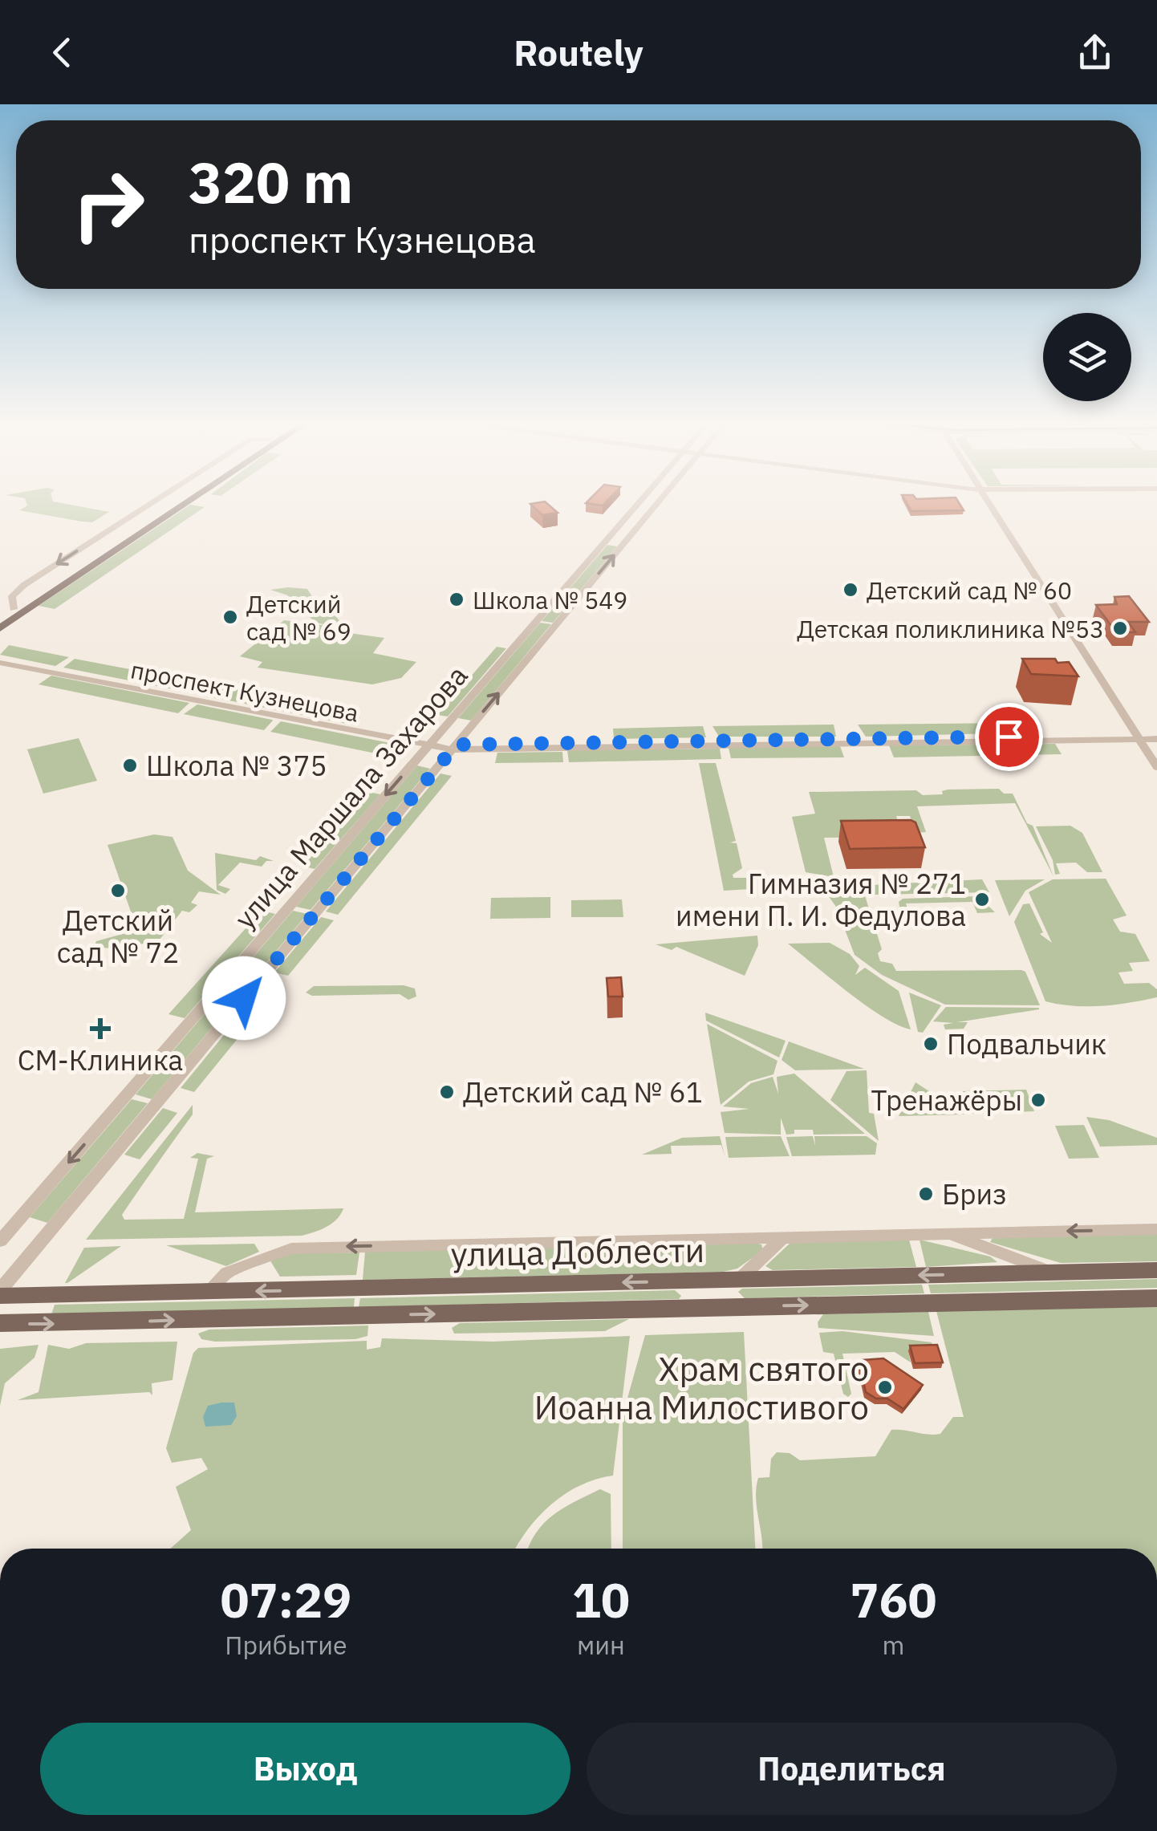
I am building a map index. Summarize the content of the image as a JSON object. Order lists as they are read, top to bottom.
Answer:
{
  "streets": {
    "main road": ["улица Доблести"],
    "street": ["проспект Кузнецова", "улица Маршала Захарова"]
  },
  "crossings": [
    ["проспект Кузнецова", "улица Маршала Захарова"],
    ["улица Маршала Захарова", "улица Доблести"]
  ],
  "places": {
    "other": [
      "Детский сад № 60",
      "Школа № 549",
      "Детский сад № 69",
      "Детская поликлиника №53",
      "Школа № 375",
      "Детский сад № 72",
      "Гимназия № 271 имени П. И. Федулова",
      "Подвальчик",
      "Детский сад № 61",
      "Тренажёры",
      "Бриз",
      "Храм святого Иоанна Милостивого"
    ],
    "health": ["СМ-Клиника"]
  },
  "page": {
    "header": "Routely",
    "turn": ["320 m", "проспект Кузнецова"],
    "eta": [
      "07:29",
      "Прибытие",
      "10",
      "мин",
      "760",
      "m"
    ],
    "buttons": ["Выход", "Поделиться"]
  }
}
